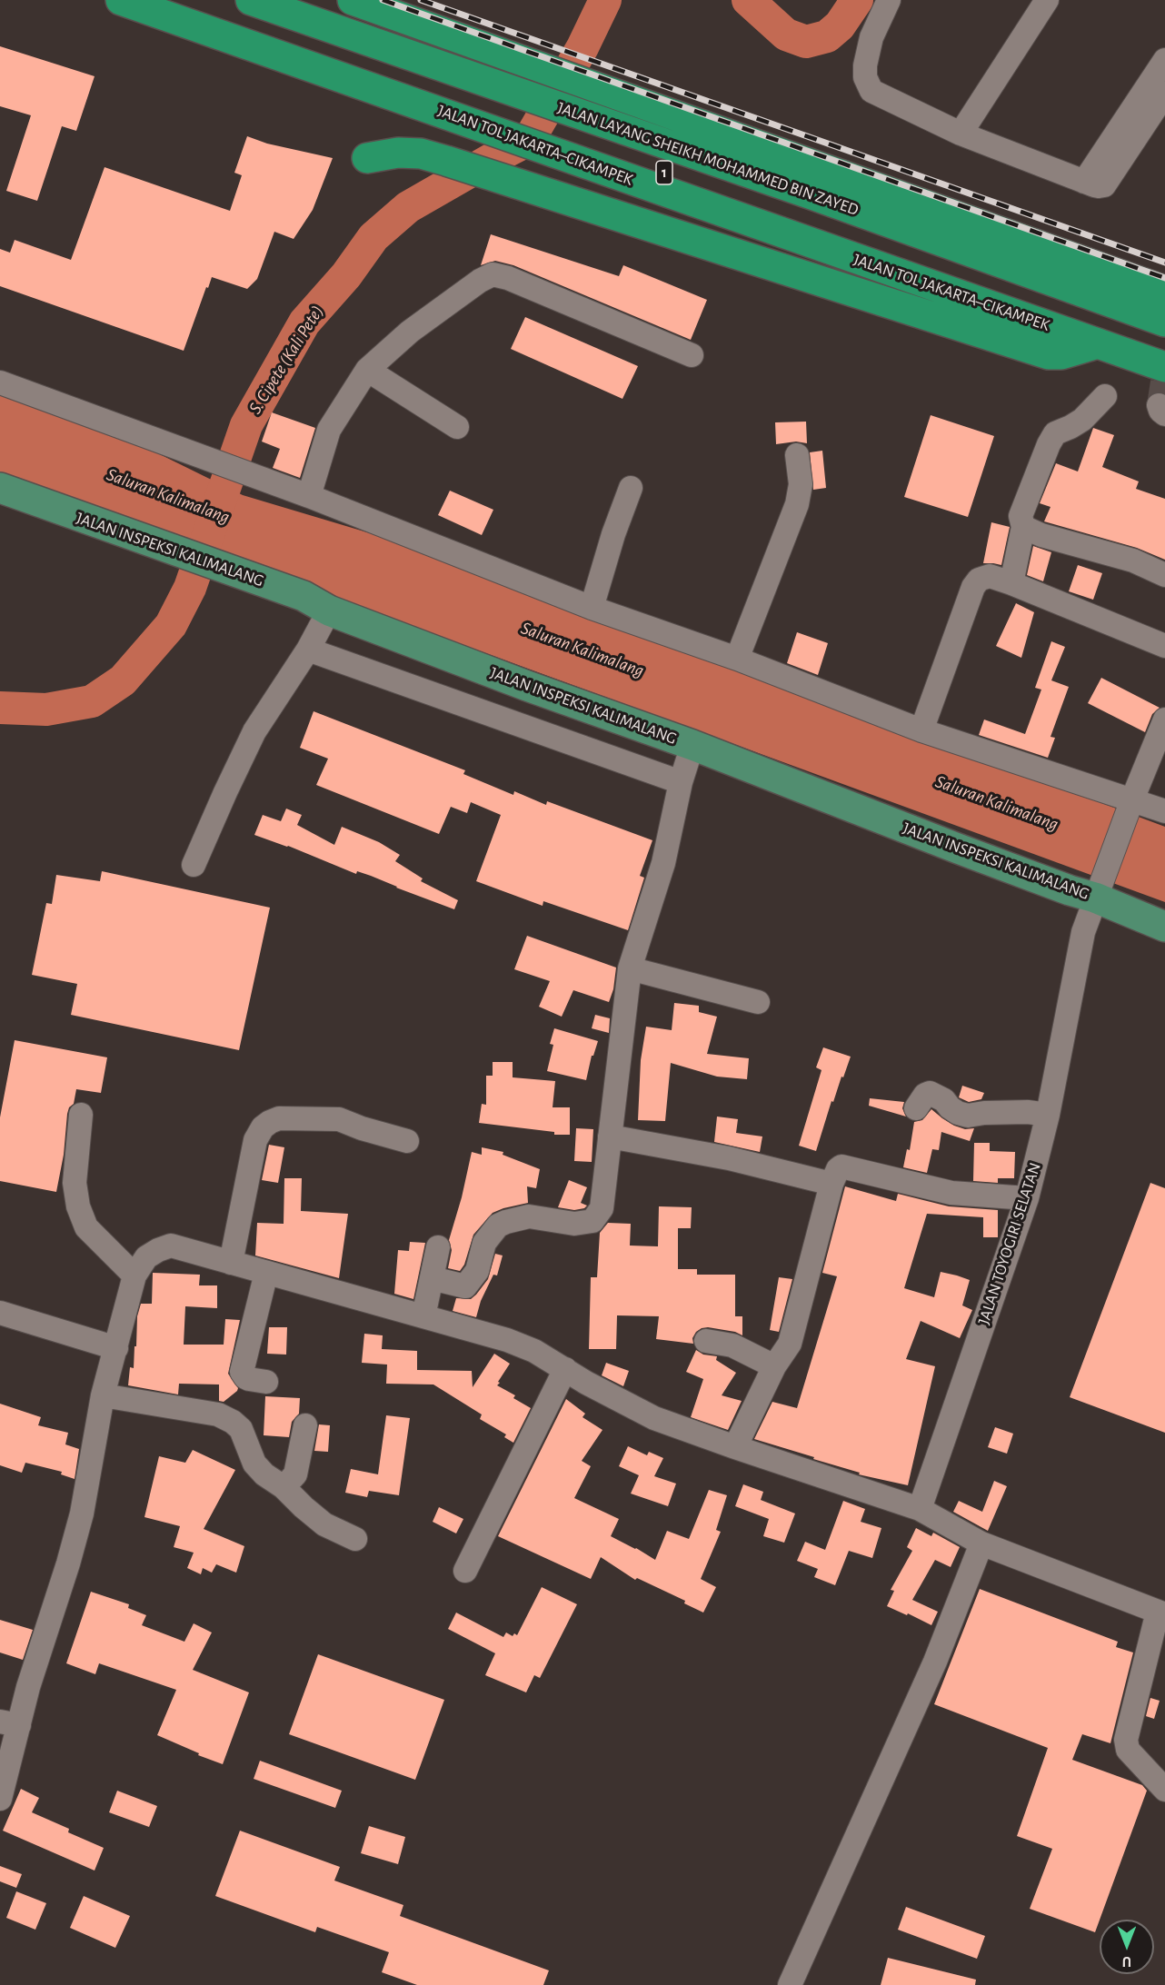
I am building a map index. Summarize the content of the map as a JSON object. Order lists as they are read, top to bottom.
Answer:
{
  "streets": {
    "highway": ["JALAN TOL JAKARTA–CIKAMPEK", "JALAN LAYANG SHEIKH MOHAMMED BIN ZAYED", "1"],
    "main road": ["JALAN INSPEKSI KALIMALANG"],
    "street": ["JALAN TOYOGIRI SELATAN"]
  },
  "crossings": [
    ["JALAN INSPEKSI KALIMALANG", "JALAN TOYOGIRI SELATAN"]
  ],
  "water": ["S. Cipete (Kali Pete)", "Saluran Kalimalang"],
  "north": "bottom"
}
